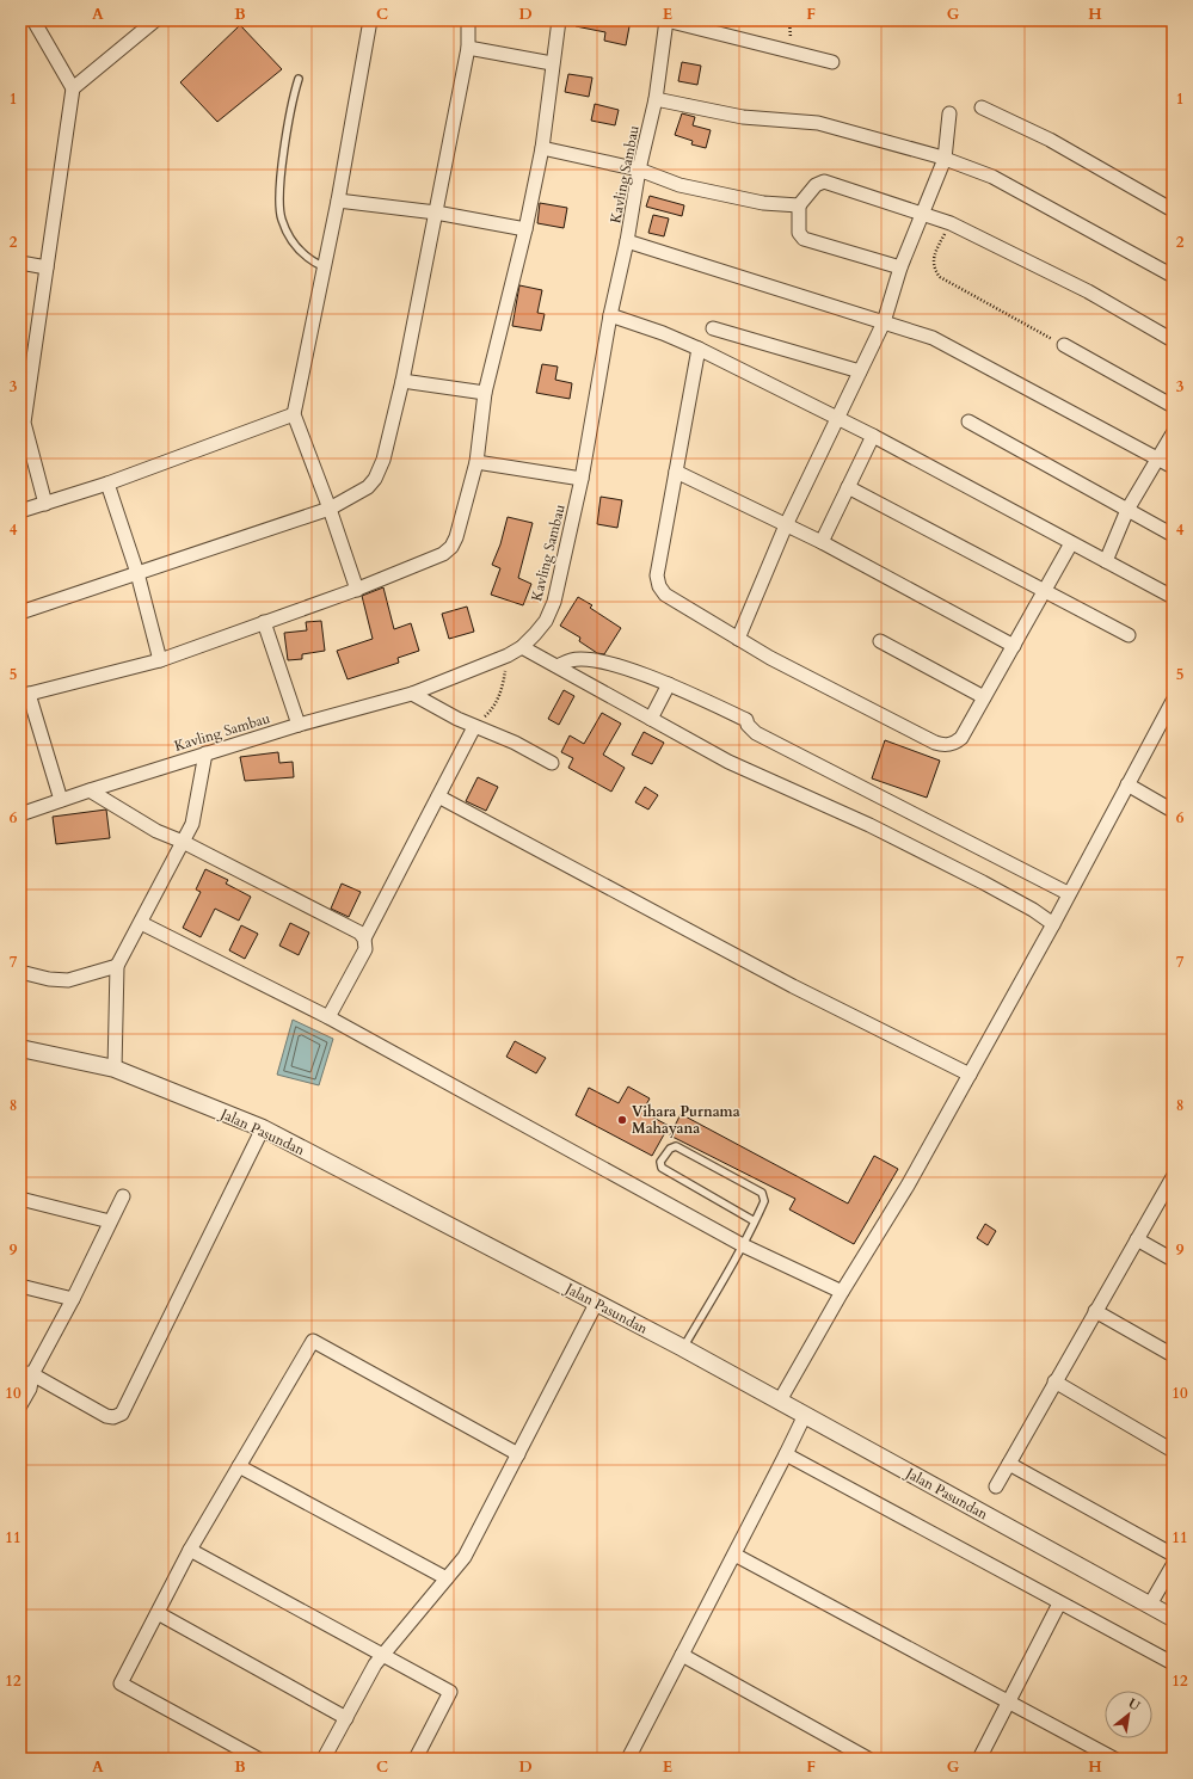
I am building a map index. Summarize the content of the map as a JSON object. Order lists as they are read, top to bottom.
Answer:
{
  "streets": {
    "street": ["Kavling Sambau", "Jalan Pasundan"]
  },
  "places": ["Vihara Purnama Mahayana"],
  "north": "top right",
  "grid": {
    "columns": [
      "A",
      "B",
      "C",
      "D",
      "E",
      "F",
      "G",
      "H"
    ],
    "rows": [
      "1",
      "2",
      "3",
      "4",
      "5",
      "6",
      "7",
      "8",
      "9",
      "10",
      "11",
      "12"
    ]
  }
}
